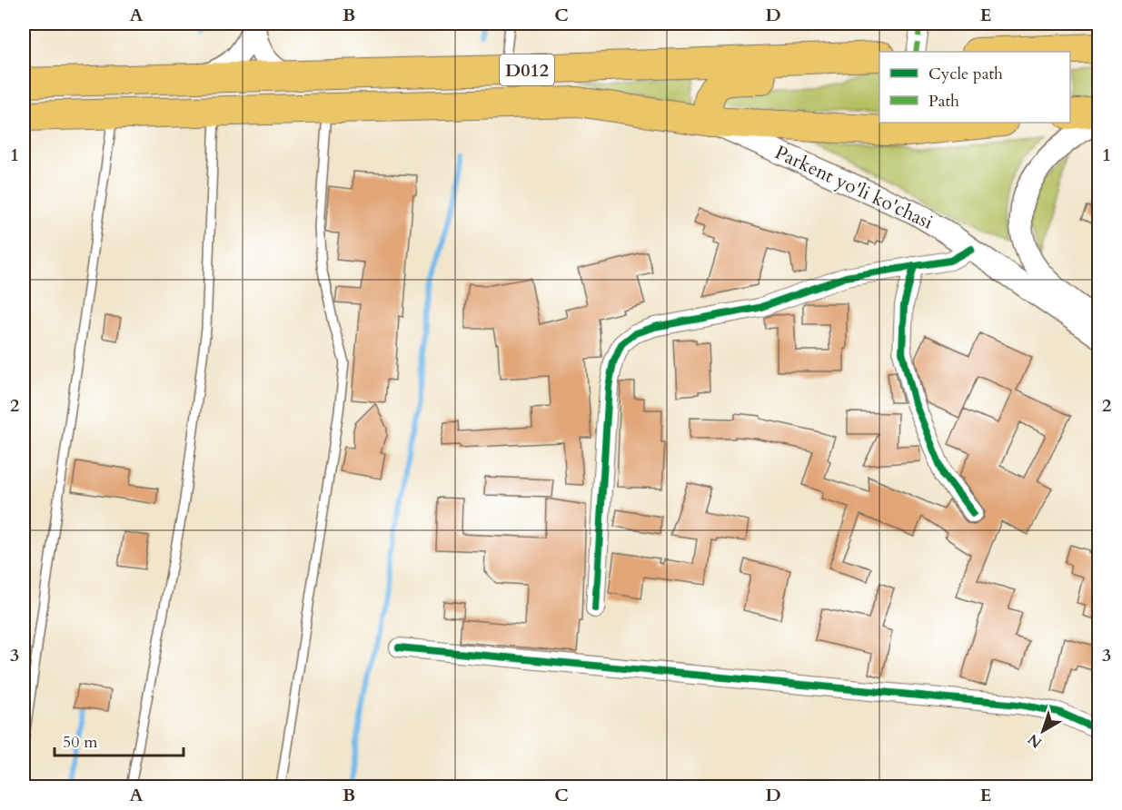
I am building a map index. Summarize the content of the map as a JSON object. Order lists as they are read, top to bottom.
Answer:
{
  "streets": {
    "highway": ["D012"],
    "street": ["Parkent yo'li ko'chasi"]
  },
  "crossings": [
    ["D012", "Parkent yo'li ko'chasi"]
  ],
  "legend": ["Cycle path", "Path"],
  "scale_bar": "50 m",
  "north": "bottom left",
  "grid": {
    "columns": [
      "A",
      "B",
      "C",
      "D",
      "E"
    ],
    "rows": ["1", "2", "3"]
  }
}
